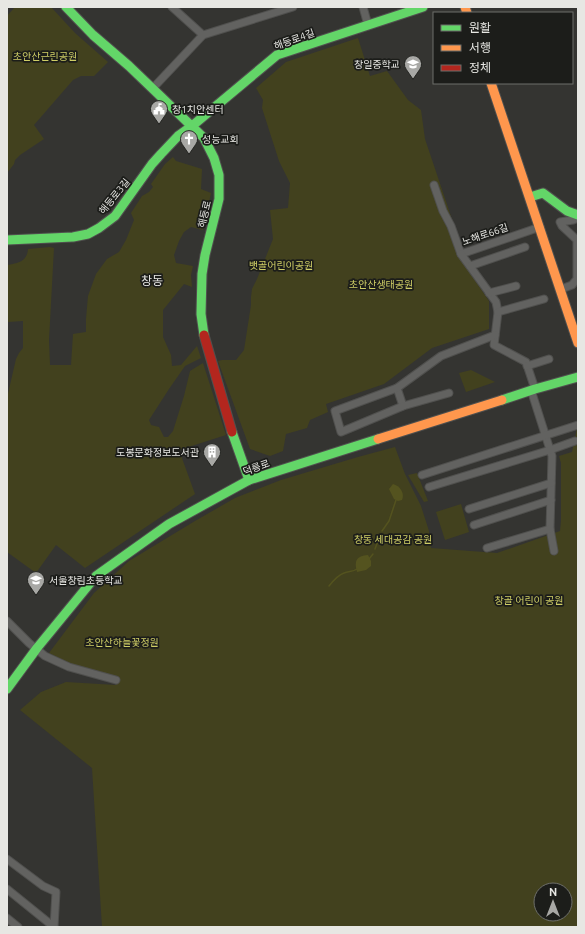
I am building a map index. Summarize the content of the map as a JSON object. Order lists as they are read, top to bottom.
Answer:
{
  "streets": {
    "main road": [
      "해등로4길",
      "해등로3길",
      "해등로",
      "덕릉로"
    ],
    "street": ["노해로66길"]
  },
  "crossings": [
    ["해등로4길", "해등로3길"],
    ["해등로4길", "해등로"],
    ["해등로3길", "해등로"],
    ["해등로", "덕릉로"]
  ],
  "districts": ["창동"],
  "parks": [
    "초안산근린공원",
    "뱃골어린이공원",
    "초안산생태공원",
    "창동 세대공감 공원",
    "창골 어린이 공원",
    "초안산하늘꽃정원"
  ],
  "places": {
    "school or university": ["창일중학교", "서울창림초등학교"],
    "public building": ["창1치안센터"],
    "church": ["성능교회"],
    "building": ["도봉문화정보도서관"]
  },
  "legend": ["원활", "서행", "정체"],
  "north": "top"
}
